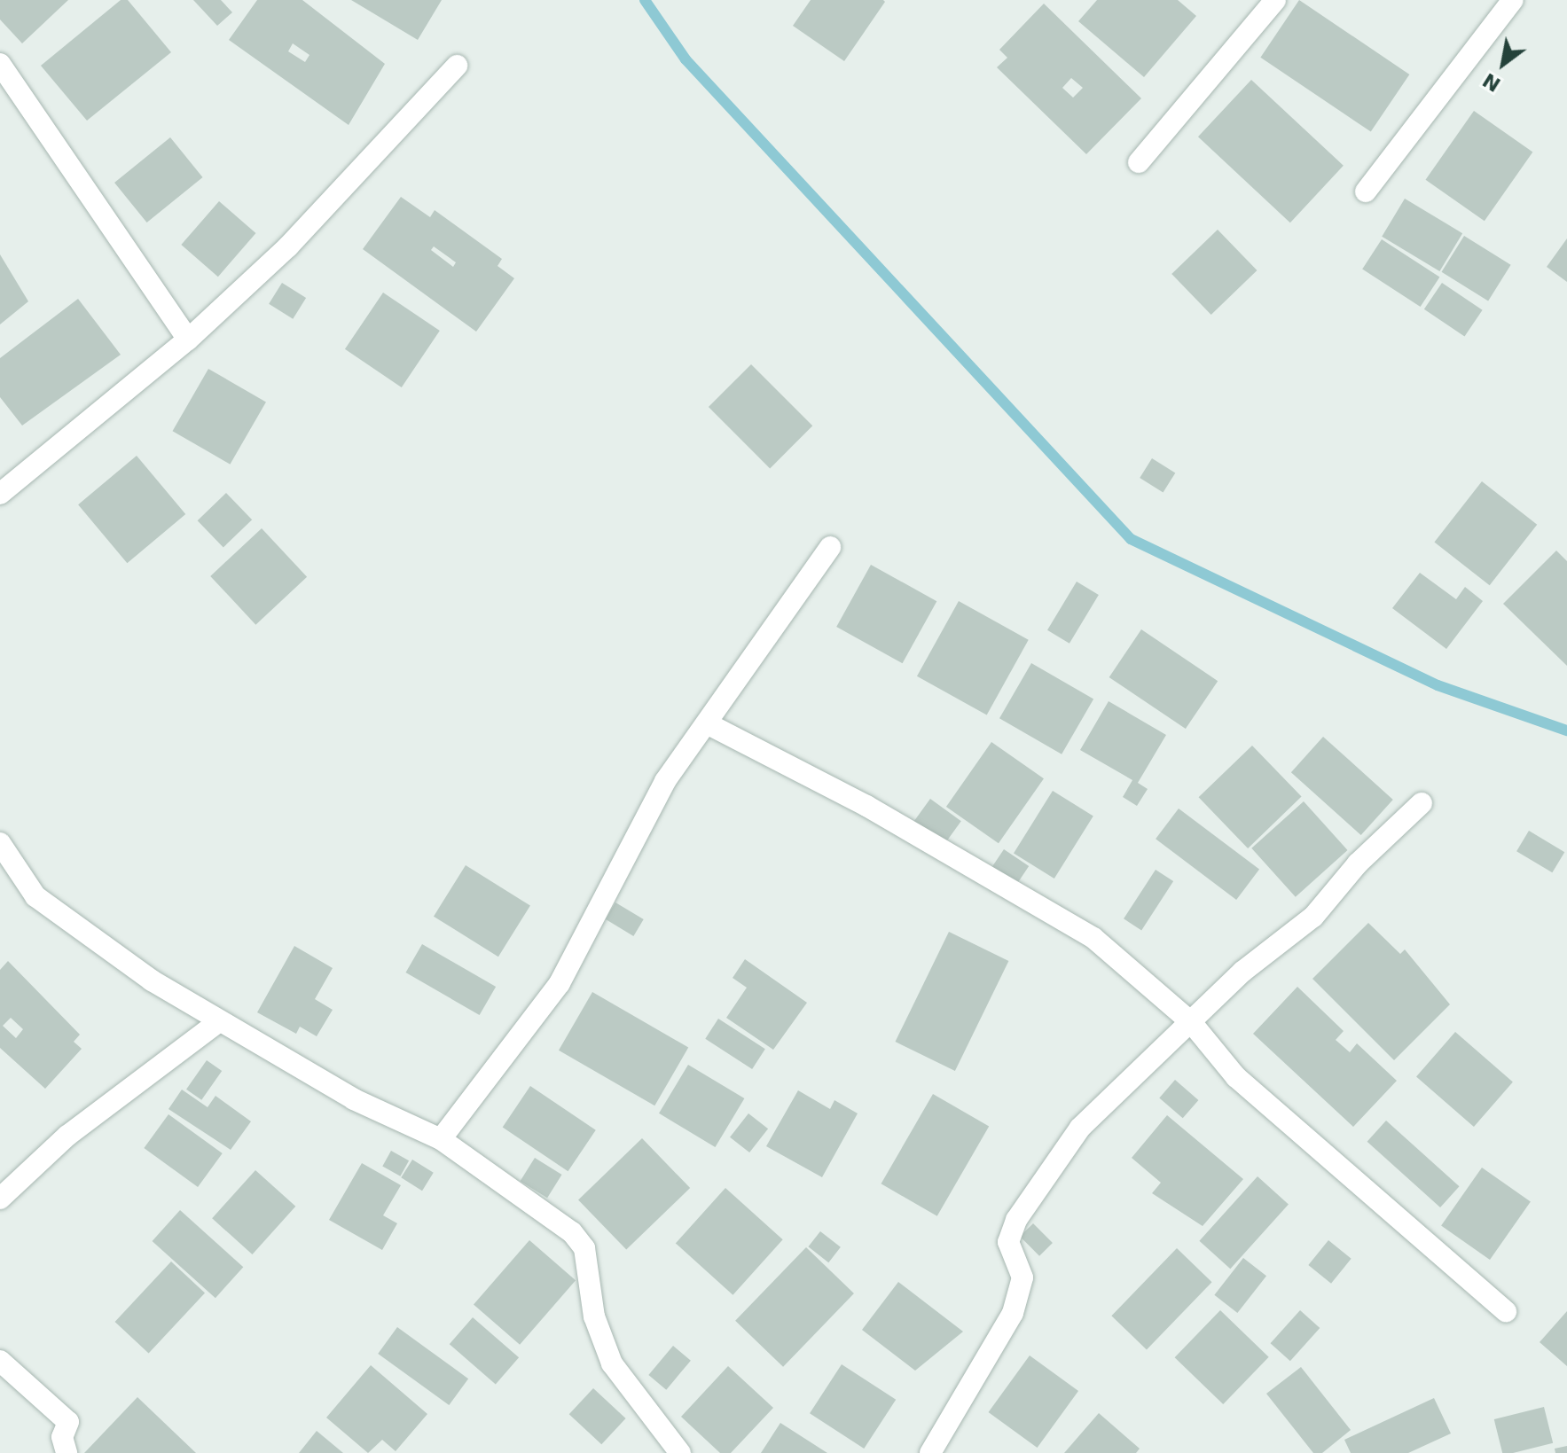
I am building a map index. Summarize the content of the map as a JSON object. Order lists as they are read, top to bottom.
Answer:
{
  "north": "bottom left"
}
